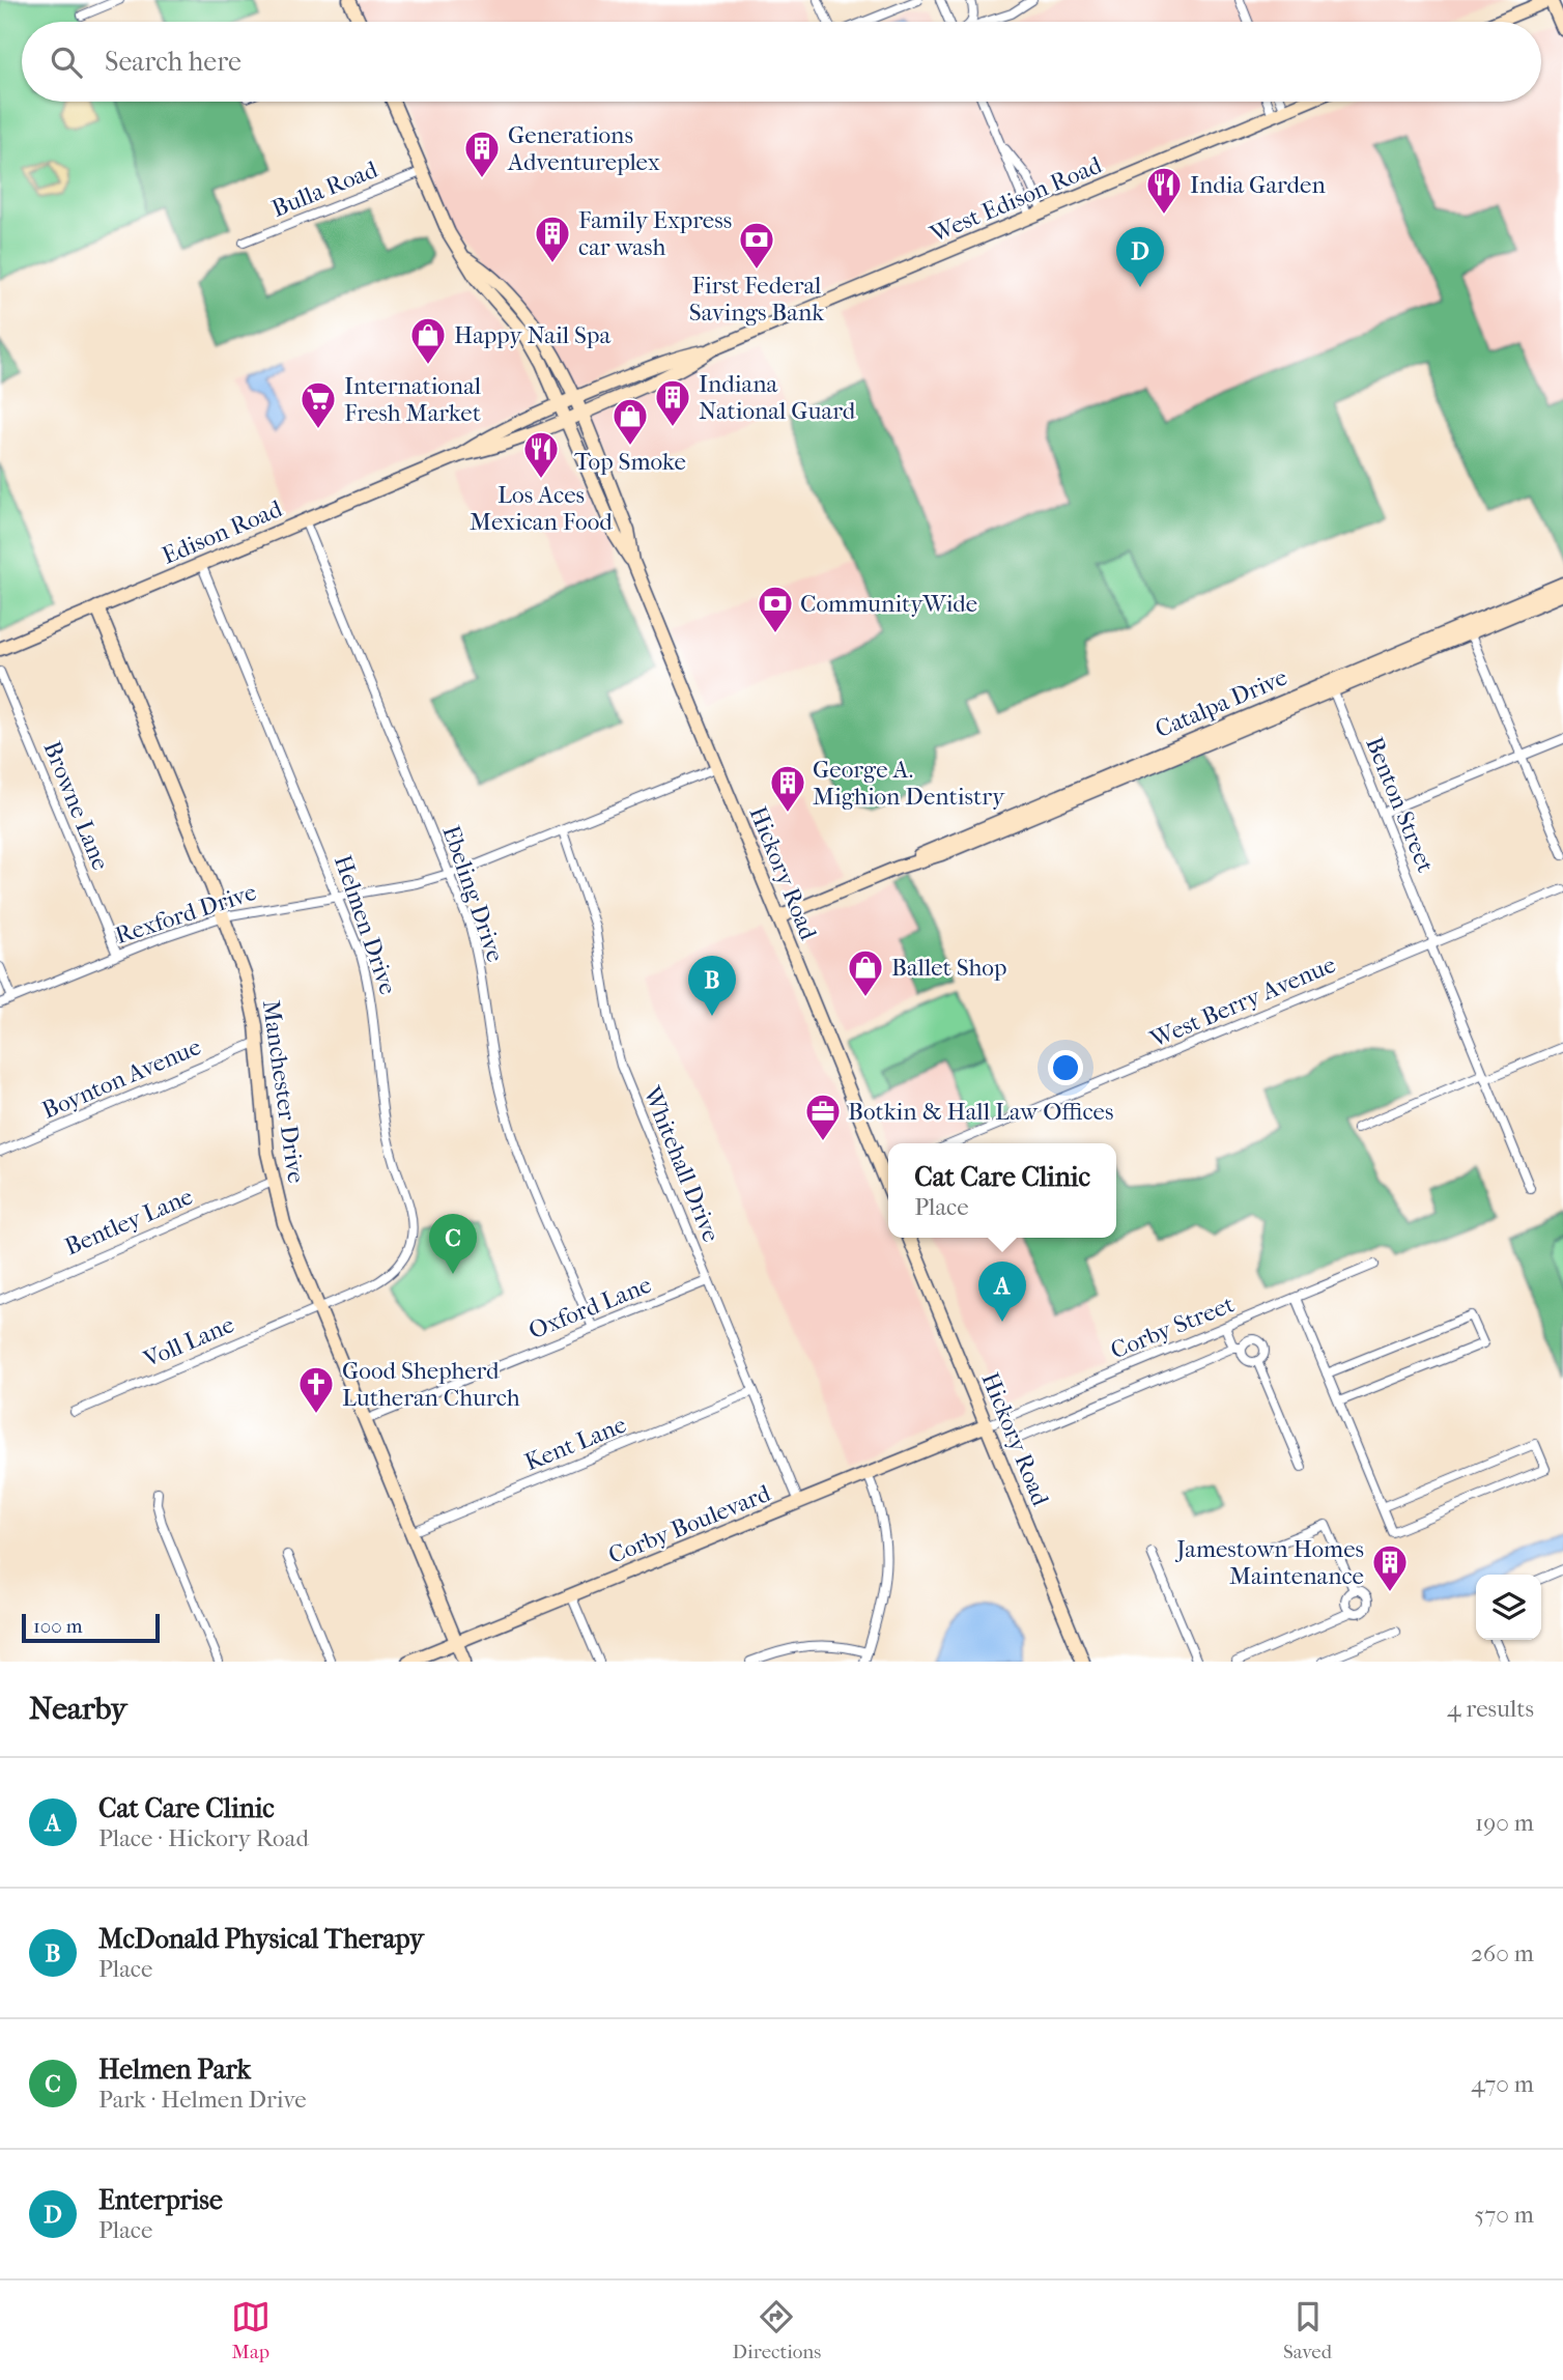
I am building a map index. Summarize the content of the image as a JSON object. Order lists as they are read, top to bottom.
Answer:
{
  "streets": {
    "street": [
      "Bulla Road",
      "West Edison Road",
      "Edison Road",
      "Catalpa Drive",
      "Benton Street",
      "Browne Lane",
      "Hickory Road",
      "Ebeling Drive",
      "Rexford Drive",
      "Helmen Drive",
      "West Berry Avenue",
      "Boynton Avenue",
      "Manchester Drive",
      "Whitehall Drive",
      "Bentley Lane",
      "Oxford Lane",
      "Corby Street",
      "Voll Lane",
      "Kent Lane",
      "Corby Boulevard"
    ]
  },
  "crossings": [
    ["Bulla Road", "Hickory Road"],
    ["West Edison Road", "Edison Road"],
    ["West Edison Road", "Hickory Road"],
    ["Edison Road", "Hickory Road"],
    ["Edison Road", "Ebeling Drive"],
    ["Edison Road", "Helmen Drive"],
    ["Edison Road", "Manchester Drive"],
    ["Catalpa Drive", "Benton Street"],
    ["Catalpa Drive", "Hickory Road"],
    ["Benton Street", "West Berry Avenue"],
    ["Browne Lane", "Rexford Drive"],
    ["Hickory Road", "Rexford Drive"],
    ["Hickory Road", "Corby Street"],
    ["Hickory Road", "Corby Boulevard"],
    ["Ebeling Drive", "Rexford Drive"],
    ["Ebeling Drive", "Oxford Lane"],
    ["Rexford Drive", "Helmen Drive"],
    ["Rexford Drive", "Manchester Drive"],
    ["Rexford Drive", "Whitehall Drive"],
    ["Helmen Drive", "Manchester Drive"],
    ["Helmen Drive", "Voll Lane"],
    ["Boynton Avenue", "Manchester Drive"],
    ["Manchester Drive", "Bentley Lane"],
    ["Manchester Drive", "Oxford Lane"],
    ["Manchester Drive", "Voll Lane"],
    ["Manchester Drive", "Kent Lane"],
    ["Manchester Drive", "Corby Boulevard"],
    ["Whitehall Drive", "Oxford Lane"],
    ["Whitehall Drive", "Kent Lane"],
    ["Whitehall Drive", "Corby Boulevard"],
    ["Corby Street", "Corby Boulevard"]
  ],
  "places": {
    "building": [
      "Generations Adventureplex",
      "Family Express car wash",
      "Indiana National Guard",
      "George A. Mighion Dentistry",
      "Jamestown Homes Maintenance"
    ],
    "restaurant": ["India Garden", "Los Aces Mexican Food"],
    "bank": ["First Federal Savings Bank", "CommunityWide"],
    "shop": ["Happy Nail Spa", "Top Smoke", "Ballet Shop"],
    "supermarket": ["International Fresh Market"],
    "office": ["Botkin & Hall Law Offices"],
    "church": ["Good Shepherd Lutheran Church"]
  },
  "scale_bar": "100 m",
  "page": {
    "search": "Search here",
    "pins": [
      "D",
      "B",
      "C",
      "A"
    ],
    "popup": ["Cat Care Clinic", "Place"],
    "scale": "100 m",
    "heading": ["Nearby", "4 results"],
    "list": [
      {
        "mark": "A",
        "name": "Cat Care Clinic",
        "note": "Place · Hickory Road",
        "value": "190 m"
      },
      {
        "mark": "B",
        "name": "McDonald Physical Therapy",
        "note": "Place",
        "value": "260 m"
      },
      {
        "mark": "C",
        "name": "Helmen Park",
        "note": "Park · Helmen Drive",
        "value": "470 m"
      },
      {
        "mark": "D",
        "name": "Enterprise",
        "note": "Place",
        "value": "570 m"
      }
    ],
    "nav": ["Map", "Directions", "Saved"]
  }
}
